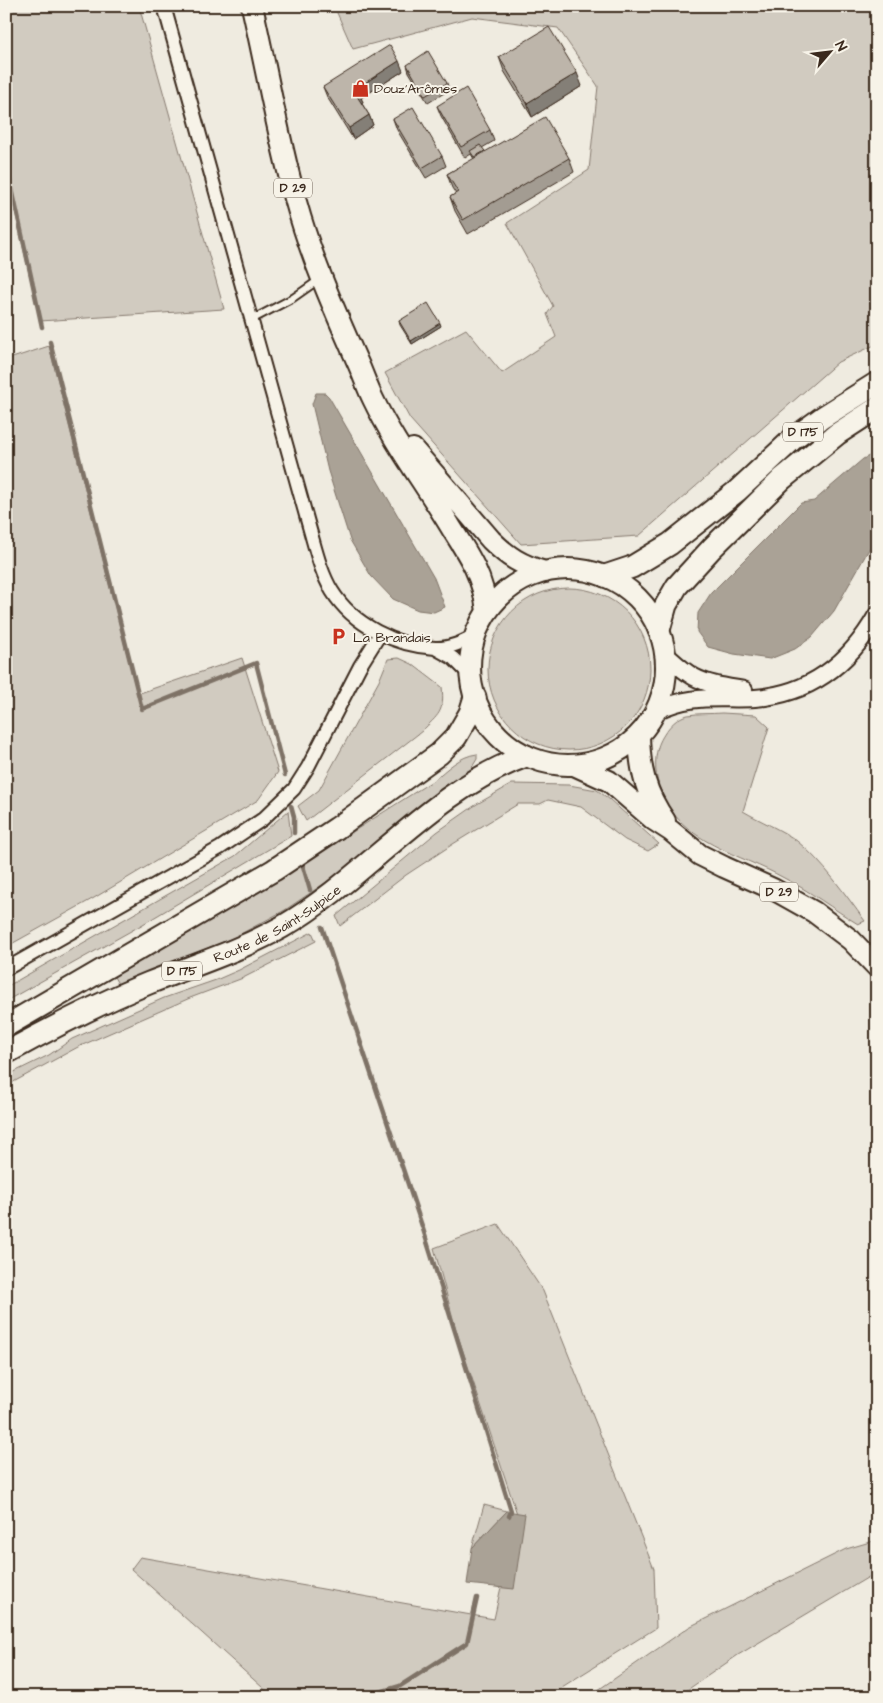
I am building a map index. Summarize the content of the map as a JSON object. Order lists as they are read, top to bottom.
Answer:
{
  "streets": {
    "highway": ["D 175", "Route de Saint-Sulpice"],
    "main road": ["D 29"]
  },
  "places": {
    "shop": ["Douz'Arômes"],
    "parking": ["La Brandais"]
  },
  "north": "top right"
}
